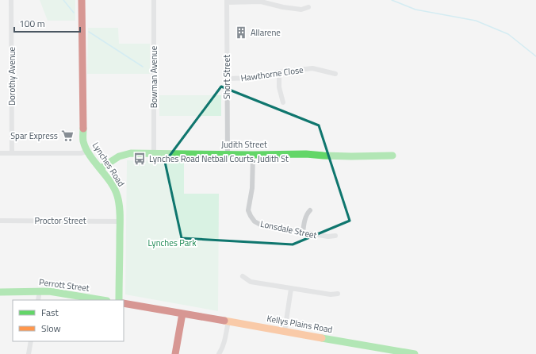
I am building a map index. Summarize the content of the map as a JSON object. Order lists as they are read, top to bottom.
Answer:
{
  "streets": {
    "street": [
      "Hawthorne Close",
      "Dorothy Avenue",
      "Bowman Avenue",
      "Short Street",
      "Judith Street",
      "Lynches Road",
      "Proctor Street",
      "Lonsdale Street",
      "Perrott Street",
      "Kellys Plains Road"
    ]
  },
  "crossings": [
    ["Hawthorne Close", "Short Street"],
    ["Bowman Avenue", "Judith Street"],
    ["Short Street", "Judith Street"],
    ["Judith Street", "Lynches Road"],
    ["Judith Street", "Lonsdale Street"],
    ["Lynches Road", "Proctor Street"]
  ],
  "parks": ["Lynches Park"],
  "places": {
    "building": ["Allarene"],
    "supermarket": ["Spar Express"],
    "bus stop": ["Lynches Road Netball Courts, Judith St"]
  },
  "legend": ["Fast", "Slow"],
  "scale_bar": "100 m"
}
